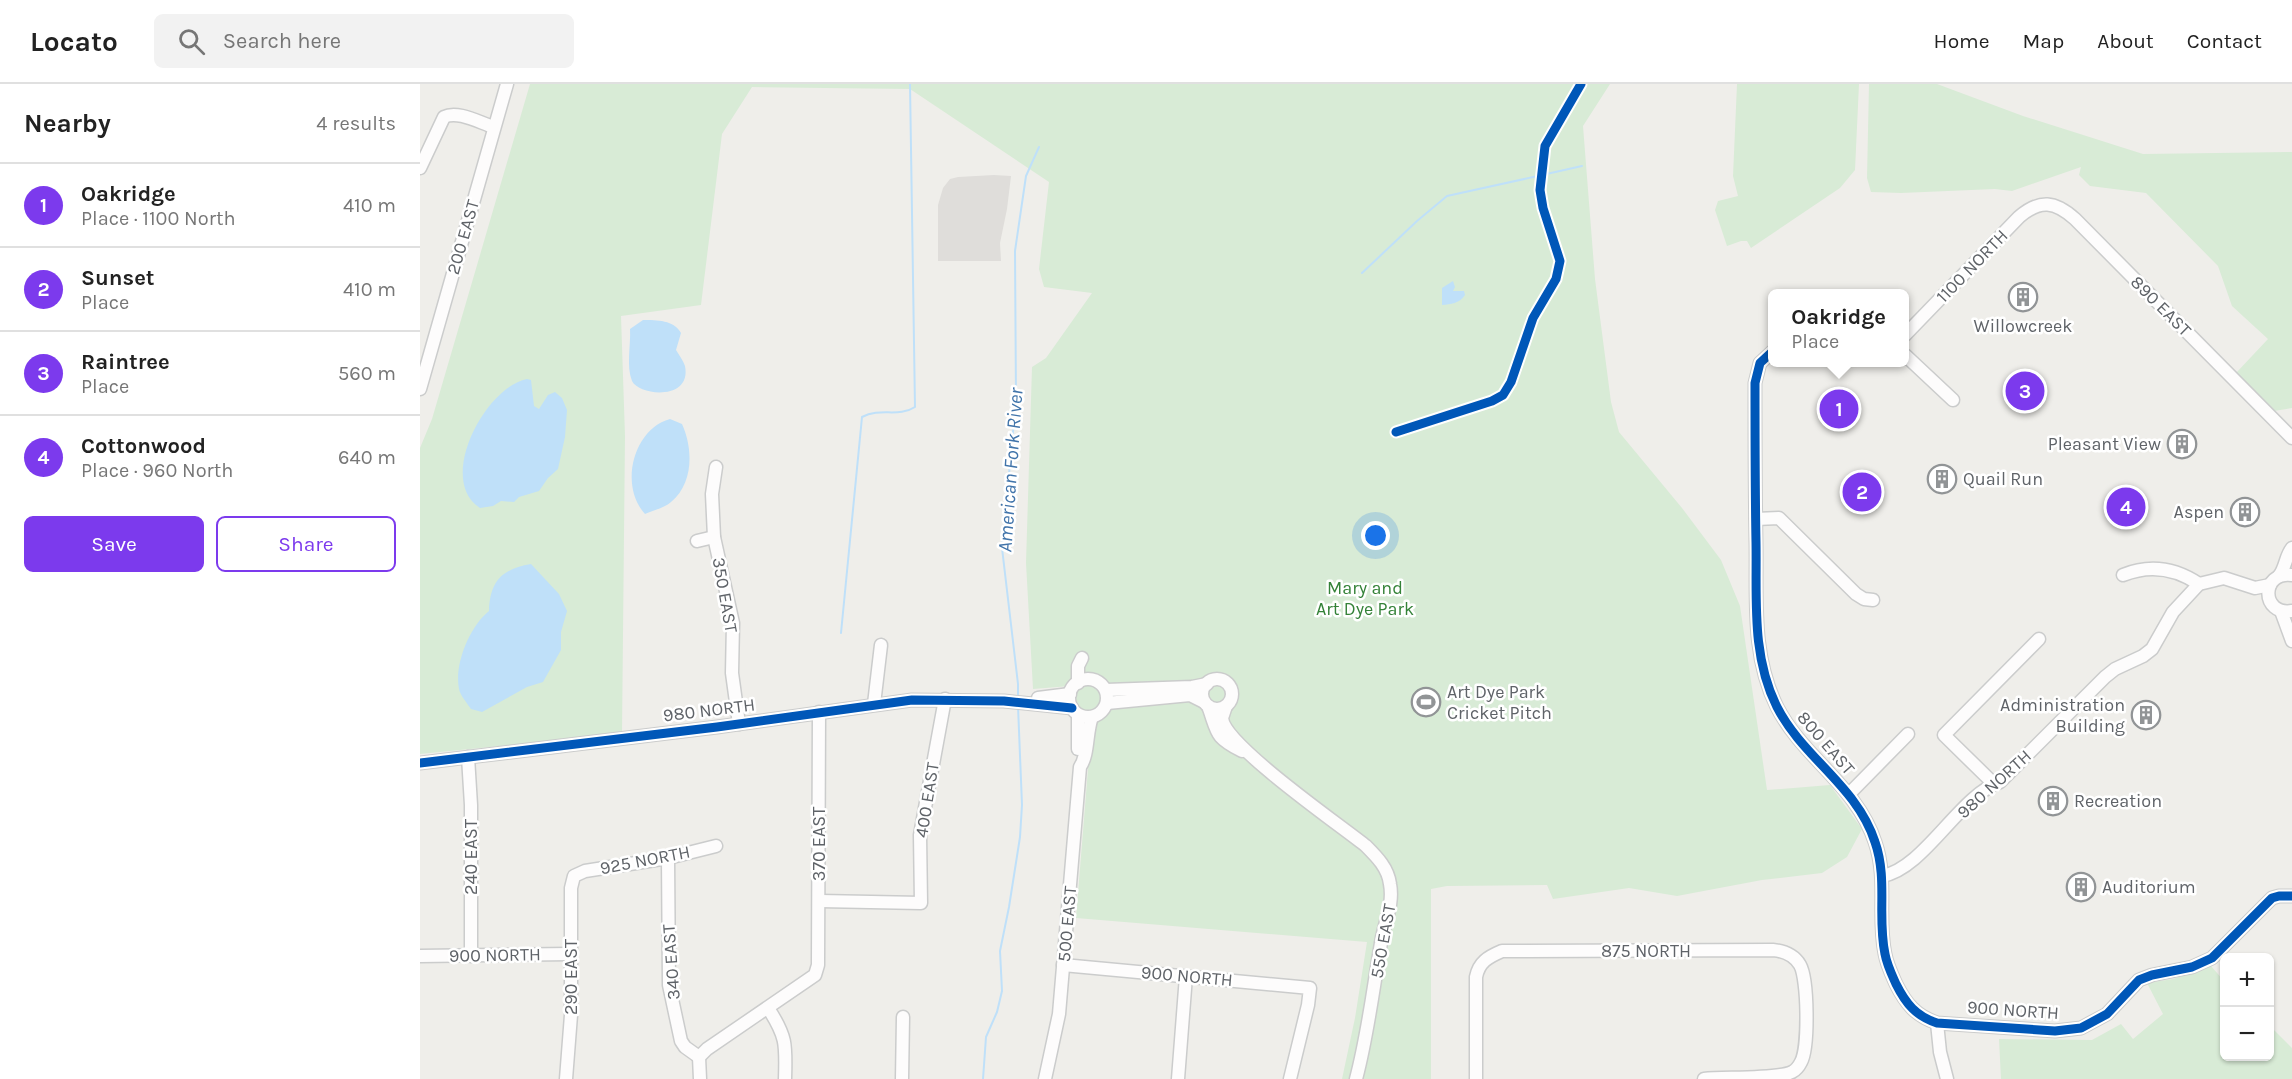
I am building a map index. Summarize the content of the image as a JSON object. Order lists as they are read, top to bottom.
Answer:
{
  "streets": {
    "street": [
      "200 EAST",
      "1100 NORTH",
      "890 EAST",
      "350 EAST",
      "980 NORTH",
      "800 EAST",
      "400 EAST",
      "370 EAST",
      "240 EAST",
      "925 NORTH",
      "500 EAST",
      "550 EAST",
      "875 NORTH",
      "900 NORTH",
      "340 EAST",
      "290 EAST"
    ]
  },
  "crossings": [
    ["1100 NORTH", "890 EAST"],
    ["350 EAST", "980 NORTH"],
    ["980 NORTH", "800 EAST"],
    ["980 NORTH", "400 EAST"],
    ["980 NORTH", "370 EAST"],
    ["980 NORTH", "240 EAST"],
    ["980 NORTH", "500 EAST"],
    ["800 EAST", "900 NORTH"],
    ["400 EAST", "370 EAST"],
    ["240 EAST", "900 NORTH"],
    ["925 NORTH", "340 EAST"],
    ["925 NORTH", "290 EAST"],
    ["500 EAST", "900 NORTH"],
    ["900 NORTH", "290 EAST"]
  ],
  "water": ["American Fork River"],
  "parks": ["Mary and Art Dye Park"],
  "places": {
    "building": [
      "Willowcreek",
      "Pleasant View",
      "Quail Run",
      "Aspen",
      "Administration Building",
      "Recreation",
      "Auditorium"
    ],
    "sports": ["Art Dye Park Cricket Pitch"]
  },
  "page": {
    "header": "Locato",
    "search": "Search here",
    "nav": [
      "Home",
      "Map",
      "About",
      "Contact"
    ],
    "heading": ["Nearby", "4 results"],
    "list": [
      {
        "mark": "1",
        "name": "Oakridge",
        "note": "Place · 1100 North",
        "value": "410 m"
      },
      {
        "mark": "2",
        "name": "Sunset",
        "note": "Place",
        "value": "410 m"
      },
      {
        "mark": "3",
        "name": "Raintree",
        "note": "Place",
        "value": "560 m"
      },
      {
        "mark": "4",
        "name": "Cottonwood",
        "note": "Place · 960 North",
        "value": "640 m"
      }
    ],
    "popup": ["Oakridge", "Place"],
    "pins": [
      "3",
      "1",
      "2",
      "4"
    ],
    "buttons": ["Save", "Share"],
    "map_buttons": ["+", "−"]
  }
}
